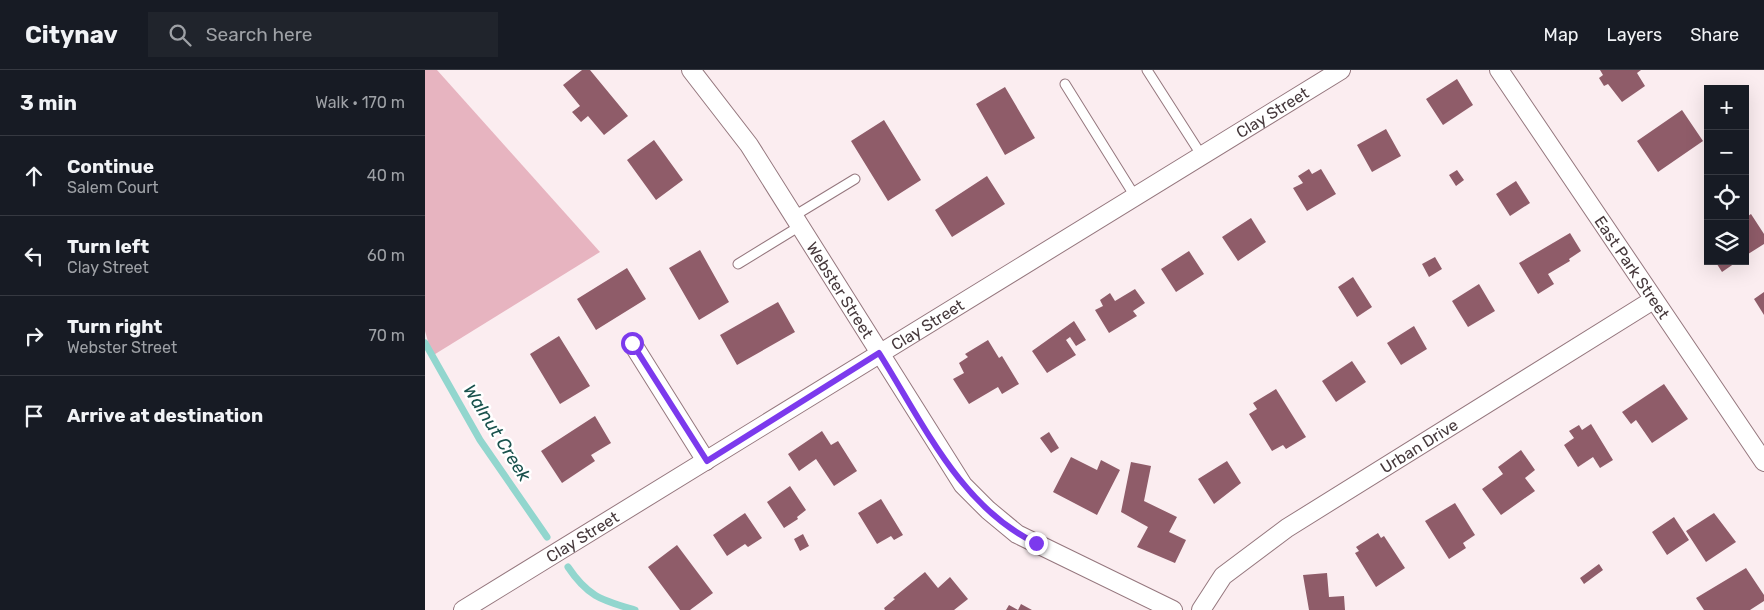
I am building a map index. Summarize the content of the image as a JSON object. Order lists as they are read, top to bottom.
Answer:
{
  "streets": {
    "street": [
      "Clay Street",
      "East Park Street",
      "Webster Street",
      "Urban Drive"
    ]
  },
  "crossings": [
    ["Clay Street", "Webster Street"],
    ["East Park Street", "Urban Drive"]
  ],
  "water": ["Walnut Creek"],
  "page": {
    "header": "Citynav",
    "search": "Search here",
    "nav": ["Map", "Layers", "Share"],
    "heading": ["3 min", "Walk · 170 m"],
    "map_buttons": ["+", "−"],
    "list": [
      ["Continue", "Salem Court", "40 m"],
      ["Turn left", "Clay Street", "60 m"],
      ["Turn right", "Webster Street", "70 m"],
      "Arrive at destination"
    ]
  }
}
